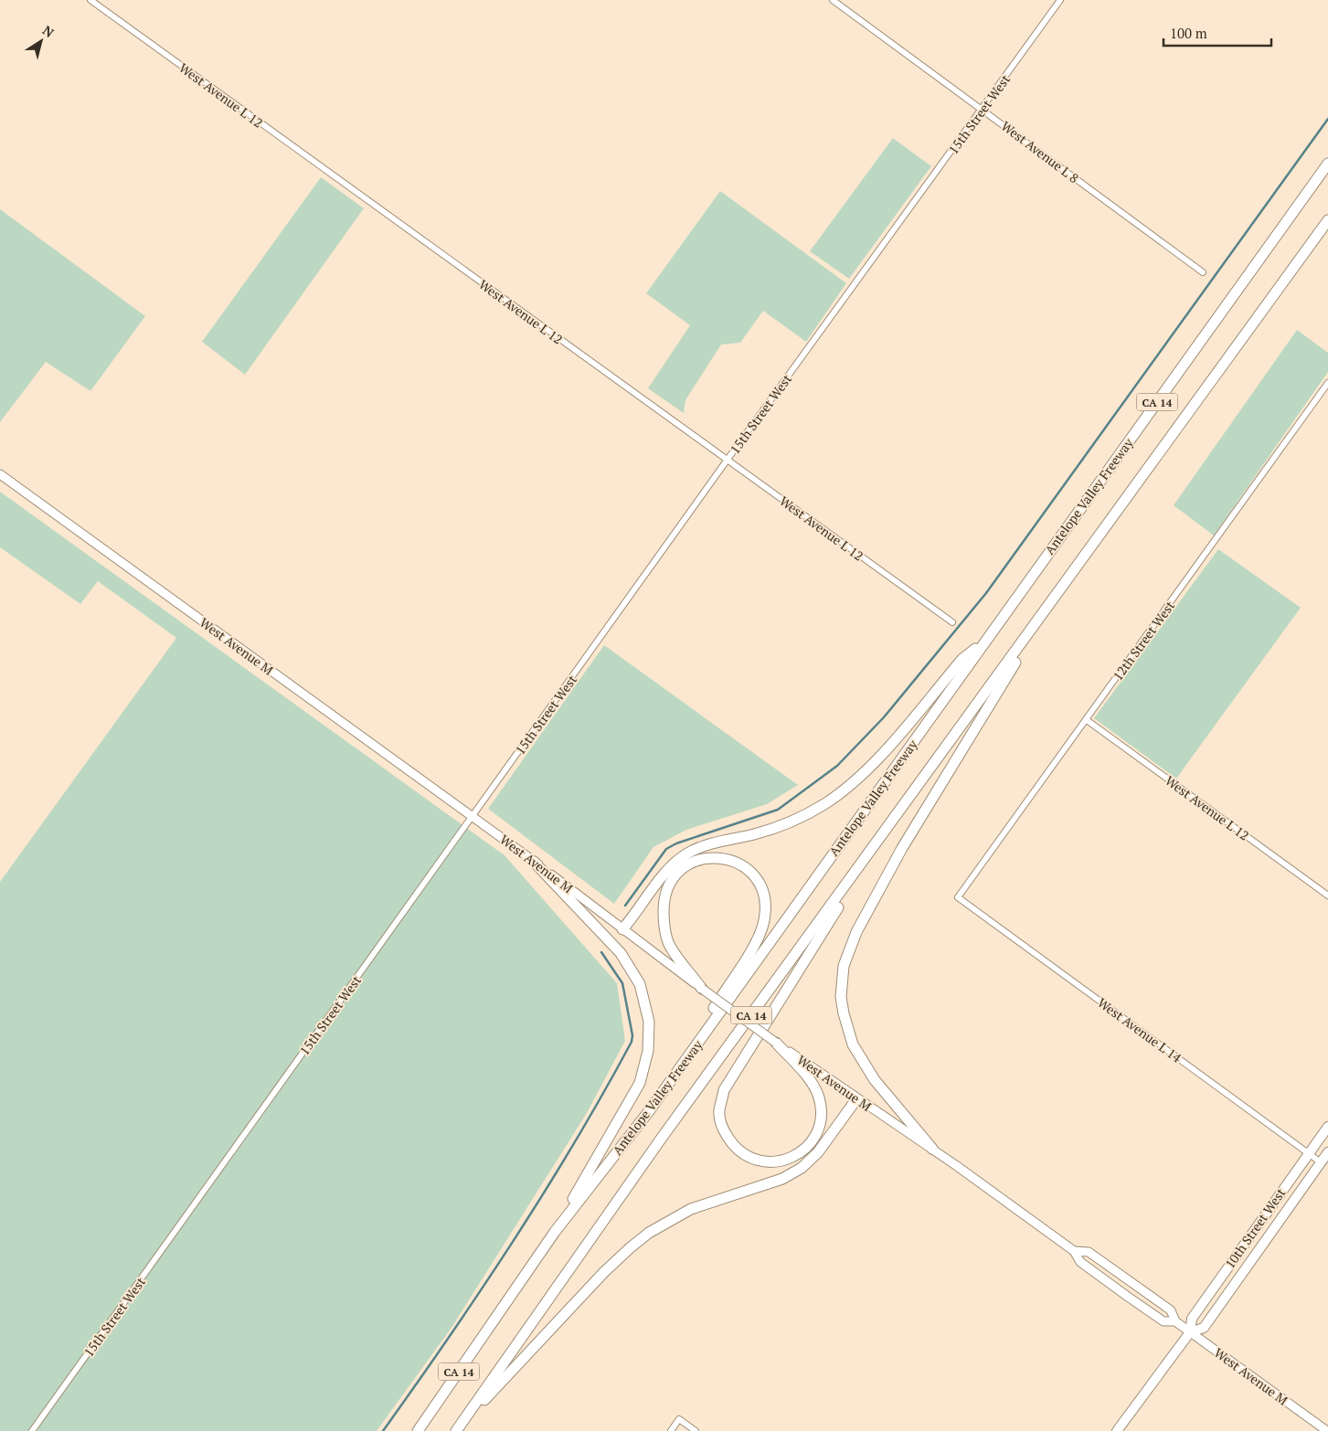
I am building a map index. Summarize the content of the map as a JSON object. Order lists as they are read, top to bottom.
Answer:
{
  "streets": {
    "highway": ["CA 14", "Antelope Valley Freeway"],
    "main road": ["West Avenue M", "10th Street West"],
    "street": [
      "West Avenue L 12",
      "15th Street West",
      "West Avenue L 8",
      "12th Street West",
      "West Avenue L 14"
    ]
  },
  "crossings": [
    ["West Avenue L 12", "15th Street West"],
    ["West Avenue L 12", "12th Street West"],
    ["15th Street West", "West Avenue L 8"],
    ["15th Street West", "West Avenue M"],
    ["12th Street West", "West Avenue L 14"],
    ["West Avenue M", "10th Street West"],
    ["West Avenue L 14", "10th Street West"]
  ],
  "scale_bar": "100 m",
  "north": "top right"
}
